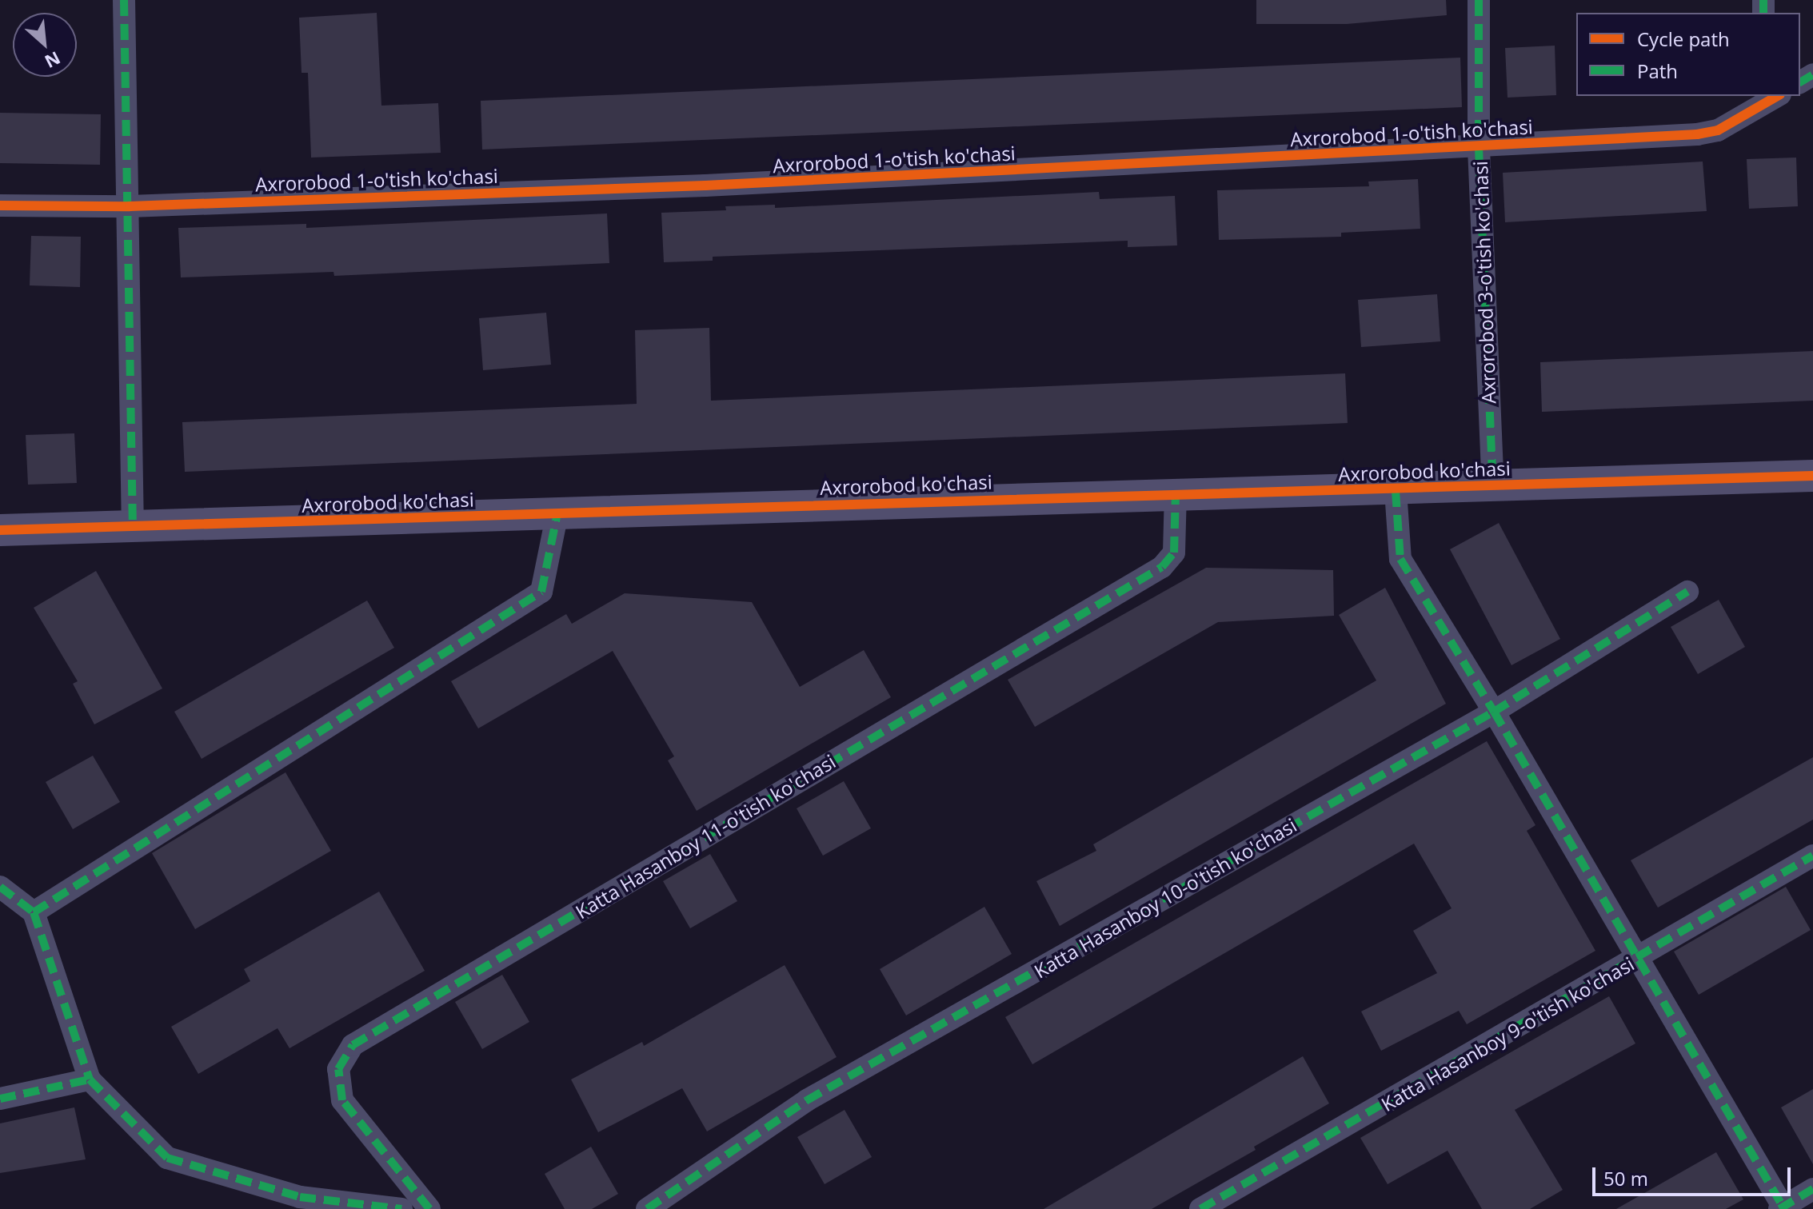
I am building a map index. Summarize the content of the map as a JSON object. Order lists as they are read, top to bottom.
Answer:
{
  "streets": {
    "street": [
      "Axrorobod 1-o'tish ko'chasi",
      "Axrorobod 3-o'tish ko'chasi",
      "Axrorobod ko'chasi",
      "Katta Hasanboy 11-o'tish ko'chasi",
      "Katta Hasanboy 10-o'tish ko'chasi",
      "Katta Hasanboy 9-o'tish ko'chasi"
    ]
  },
  "crossings": [
    ["Axrorobod 1-o'tish ko'chasi", "Axrorobod 3-o'tish ko'chasi"],
    ["Axrorobod 3-o'tish ko'chasi", "Axrorobod ko'chasi"],
    ["Axrorobod ko'chasi", "Katta Hasanboy 11-o'tish ko'chasi"]
  ],
  "legend": ["Cycle path", "Path"],
  "scale_bar": "50 m",
  "north": "bottom right"
}
